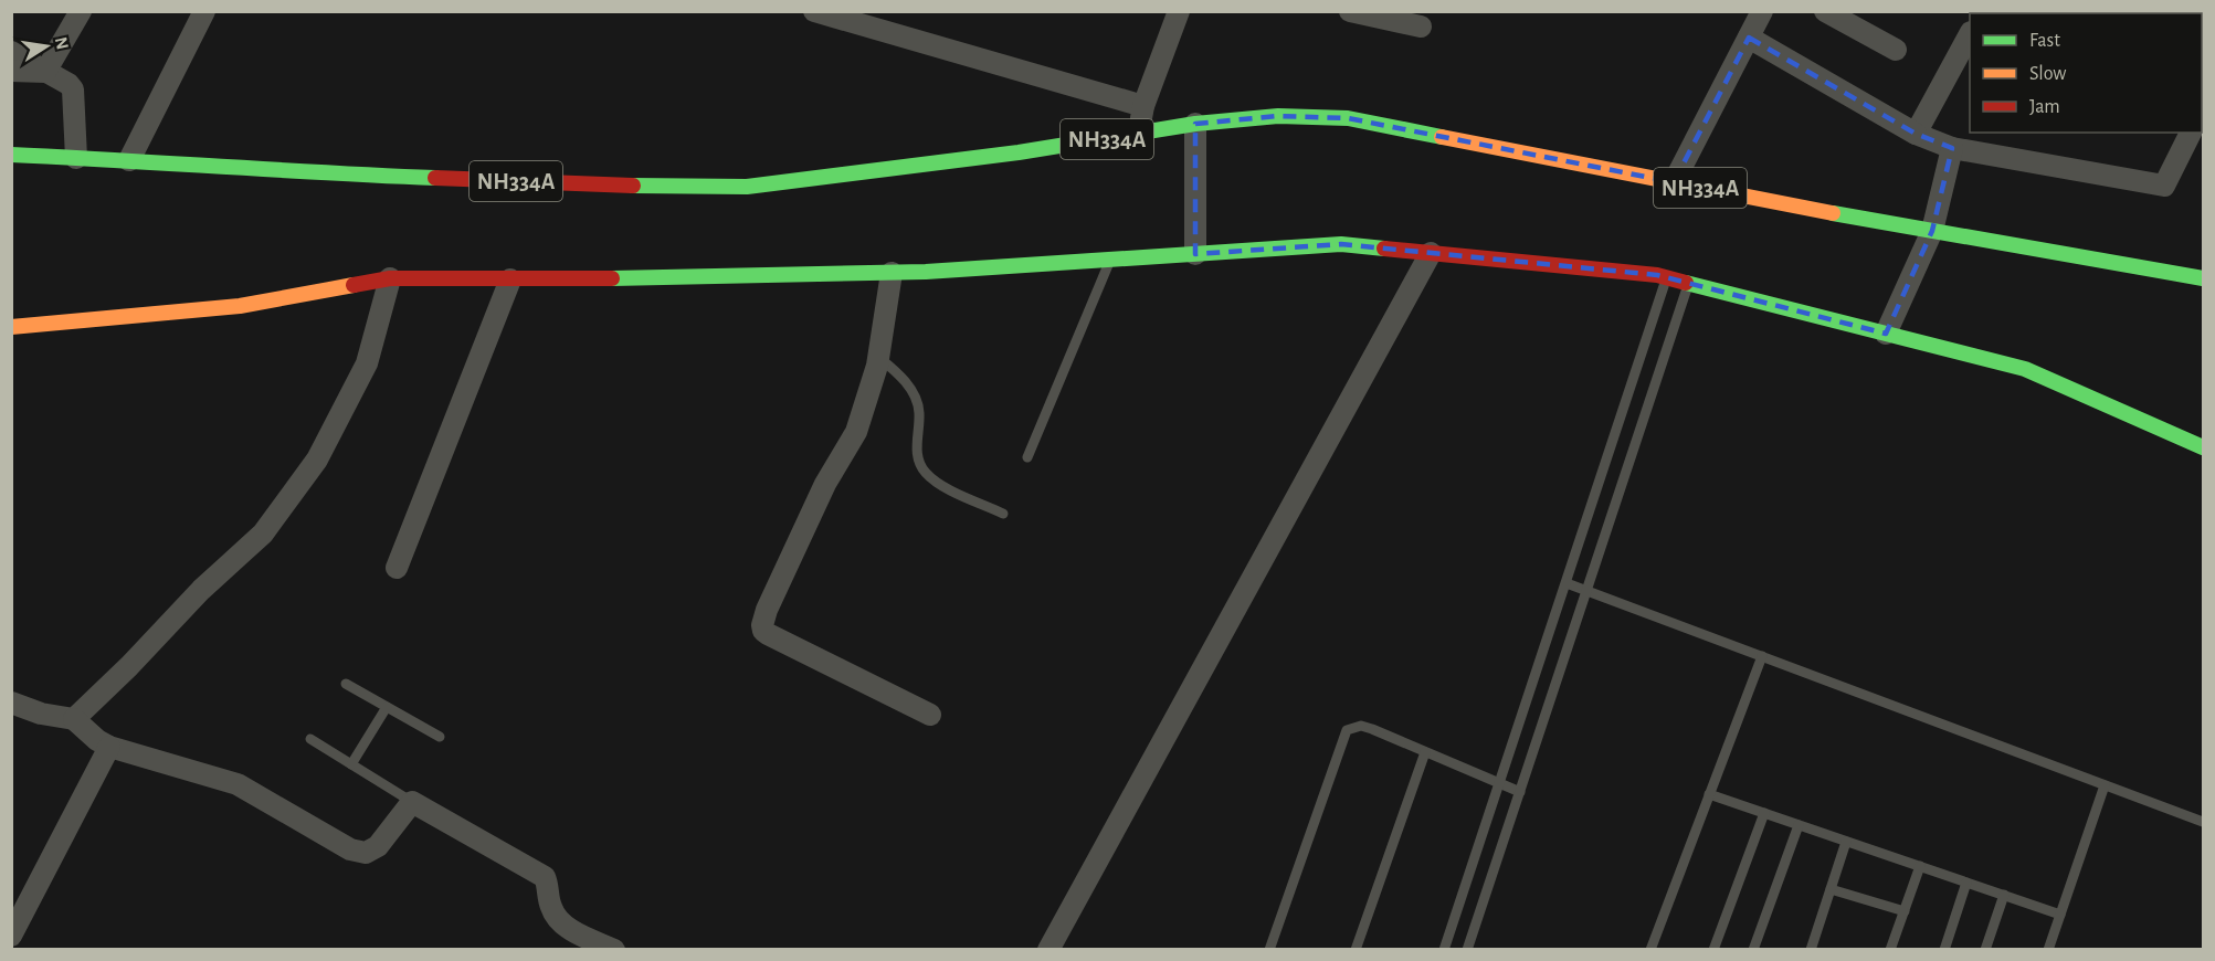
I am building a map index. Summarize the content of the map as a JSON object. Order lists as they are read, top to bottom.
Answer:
{
  "streets": {
    "main road": ["NH334A"]
  },
  "legend": ["Fast", "Slow", "Jam"],
  "north": "right"
}
